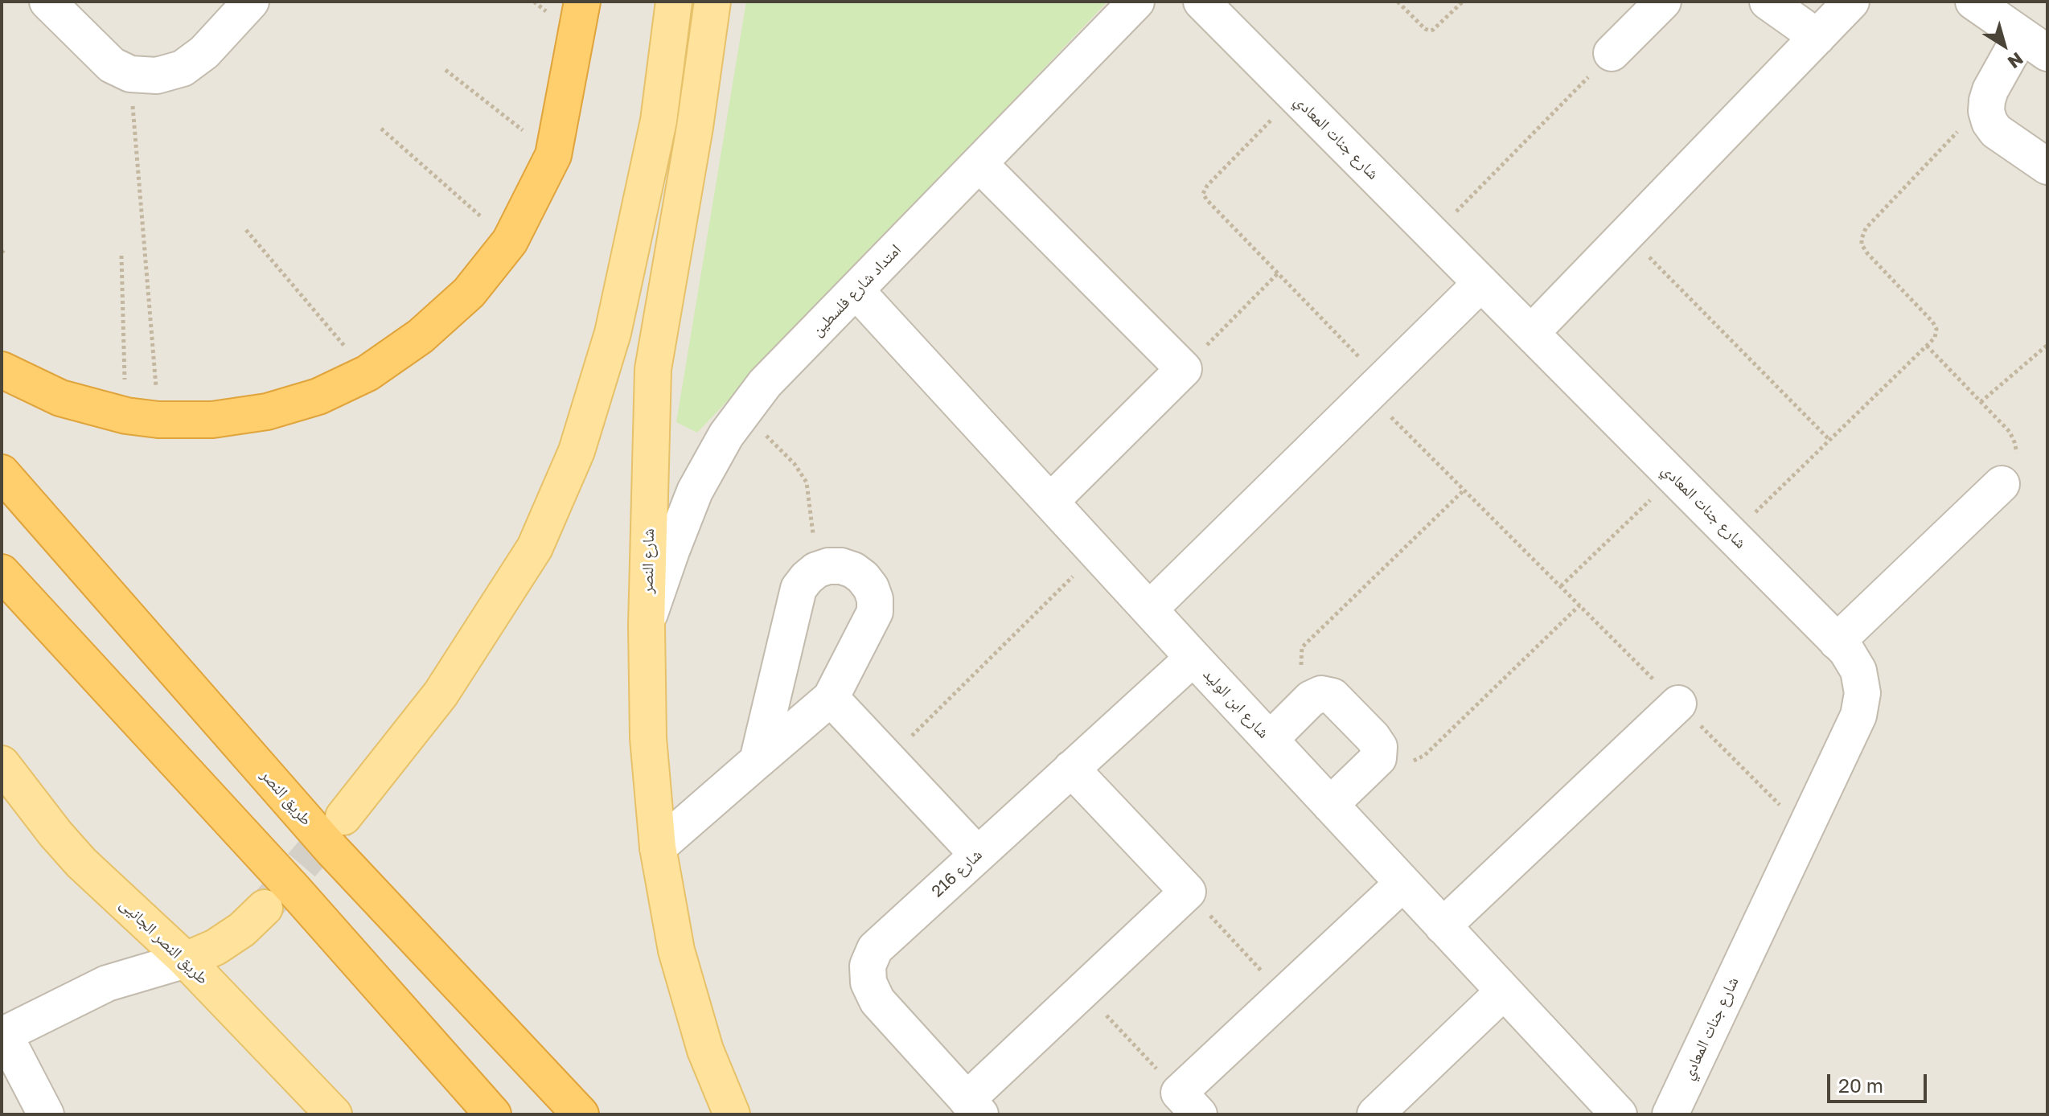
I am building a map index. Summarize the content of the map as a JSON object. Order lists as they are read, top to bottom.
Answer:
{
  "streets": {
    "highway": ["طريق النصر"],
    "main road": ["شارع النصر", "طريق النصر الجانيى"],
    "street": [
      "شارع جنات المعادي",
      "امتداد شارع فلسطين",
      "شارع ابن الوليد",
      "شارع 216"
    ]
  },
  "crossings": [
    ["امتداد شارع فلسطين", "شارع النصر"],
    ["امتداد شارع فلسطين", "شارع ابن الوليد"],
    ["شارع ابن الوليد", "شارع 216"]
  ],
  "scale_bar": "20 m",
  "north": "bottom right"
}
